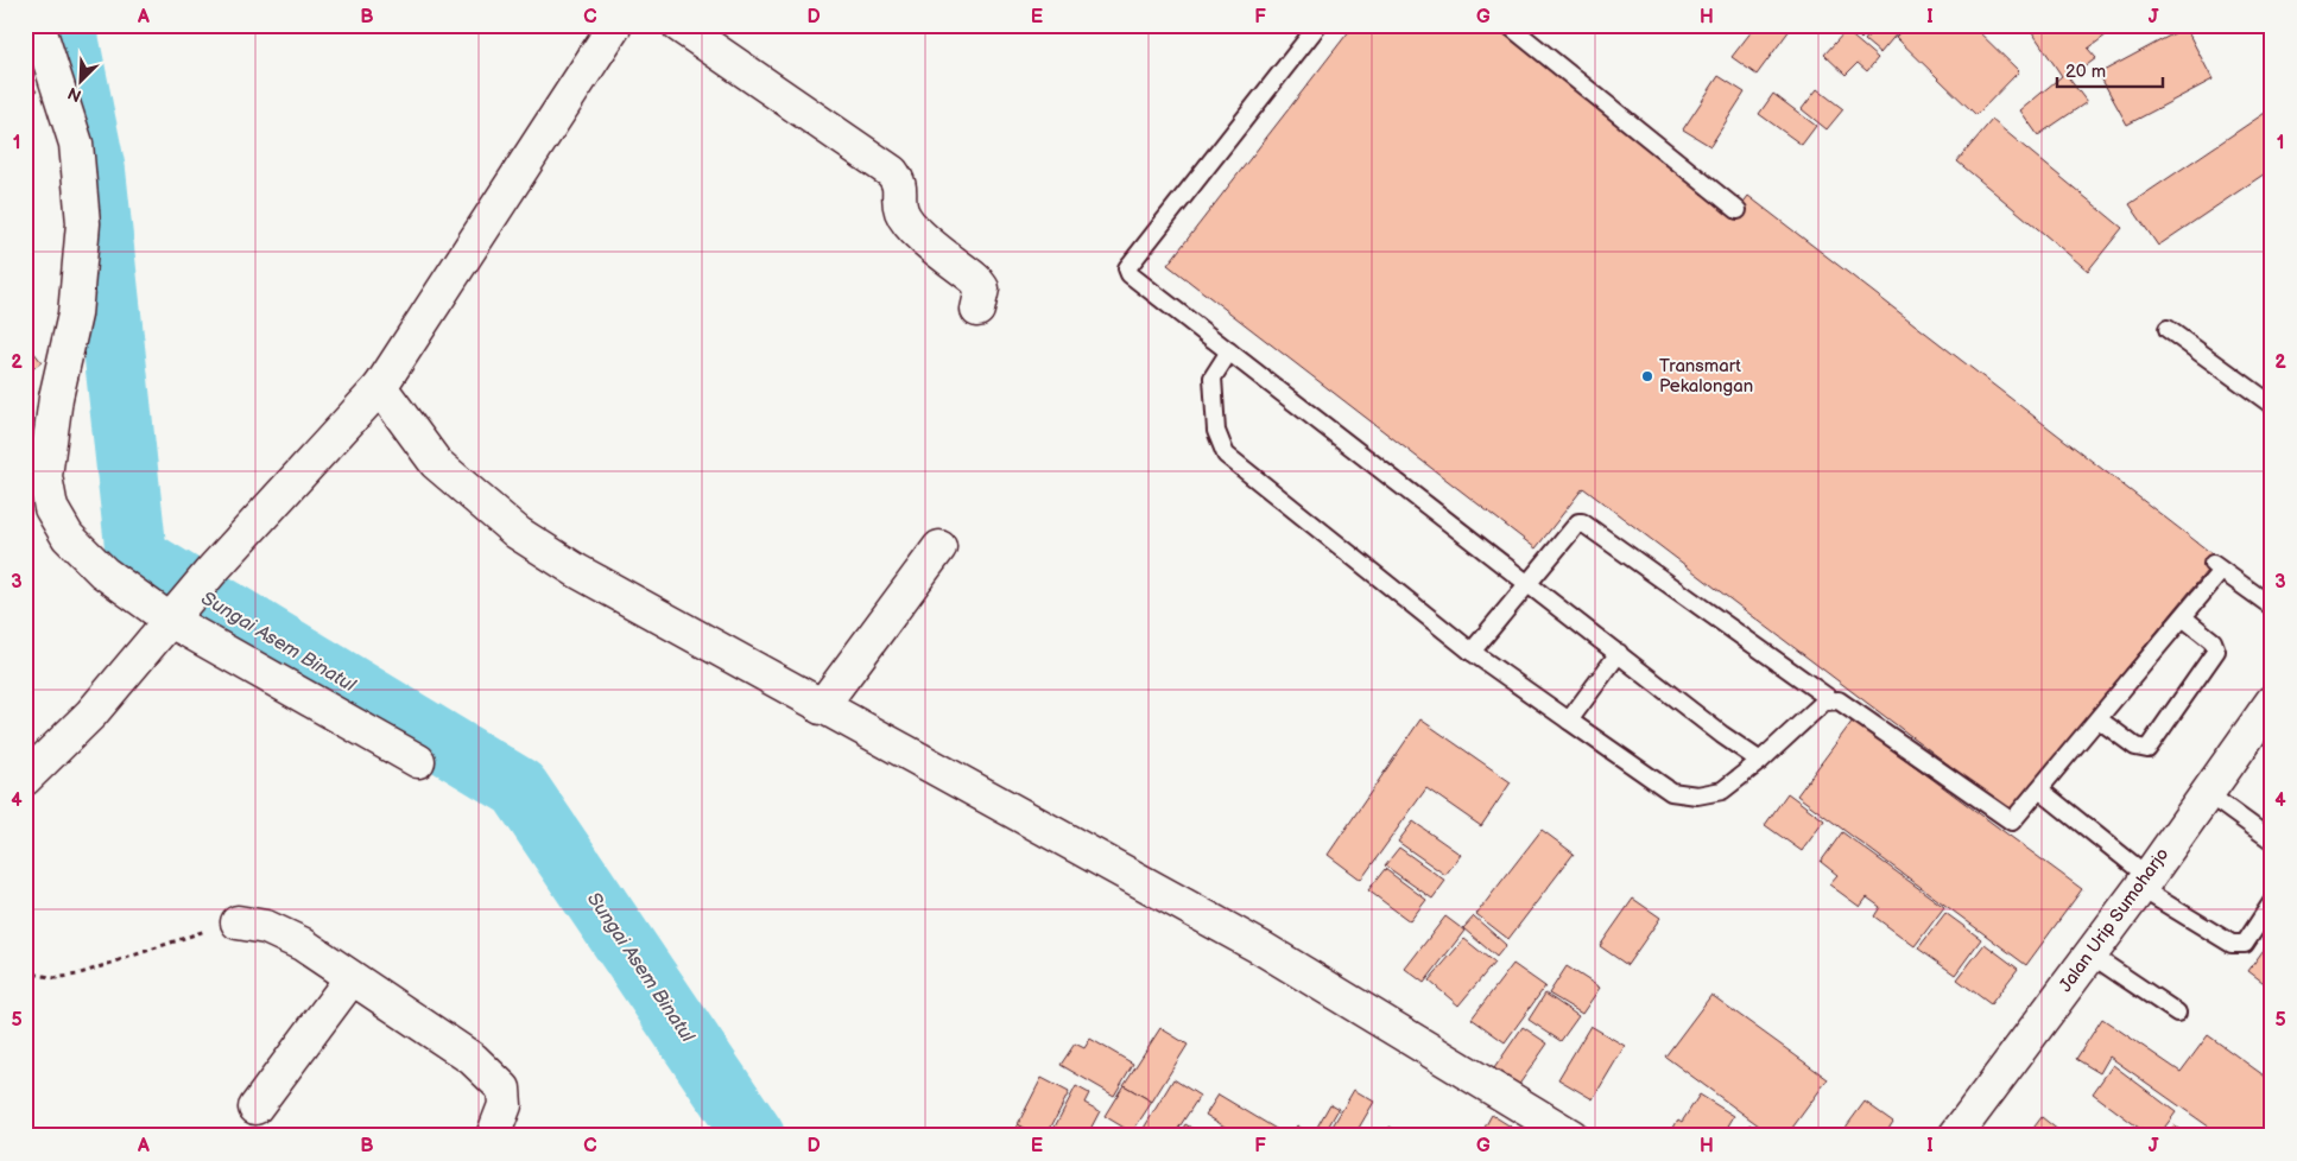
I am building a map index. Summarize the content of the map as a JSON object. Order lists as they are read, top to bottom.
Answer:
{
  "streets": {
    "street": ["Jalan Urip Sumoharjo"]
  },
  "water": ["Sungai Asem Binatul"],
  "places": ["Transmart Pekalongan"],
  "scale_bar": "20 m",
  "north": "bottom left",
  "grid": {
    "columns": [
      "A",
      "B",
      "C",
      "D",
      "E",
      "F",
      "G",
      "H",
      "I",
      "J"
    ],
    "rows": [
      "1",
      "2",
      "3",
      "4",
      "5"
    ]
  }
}
